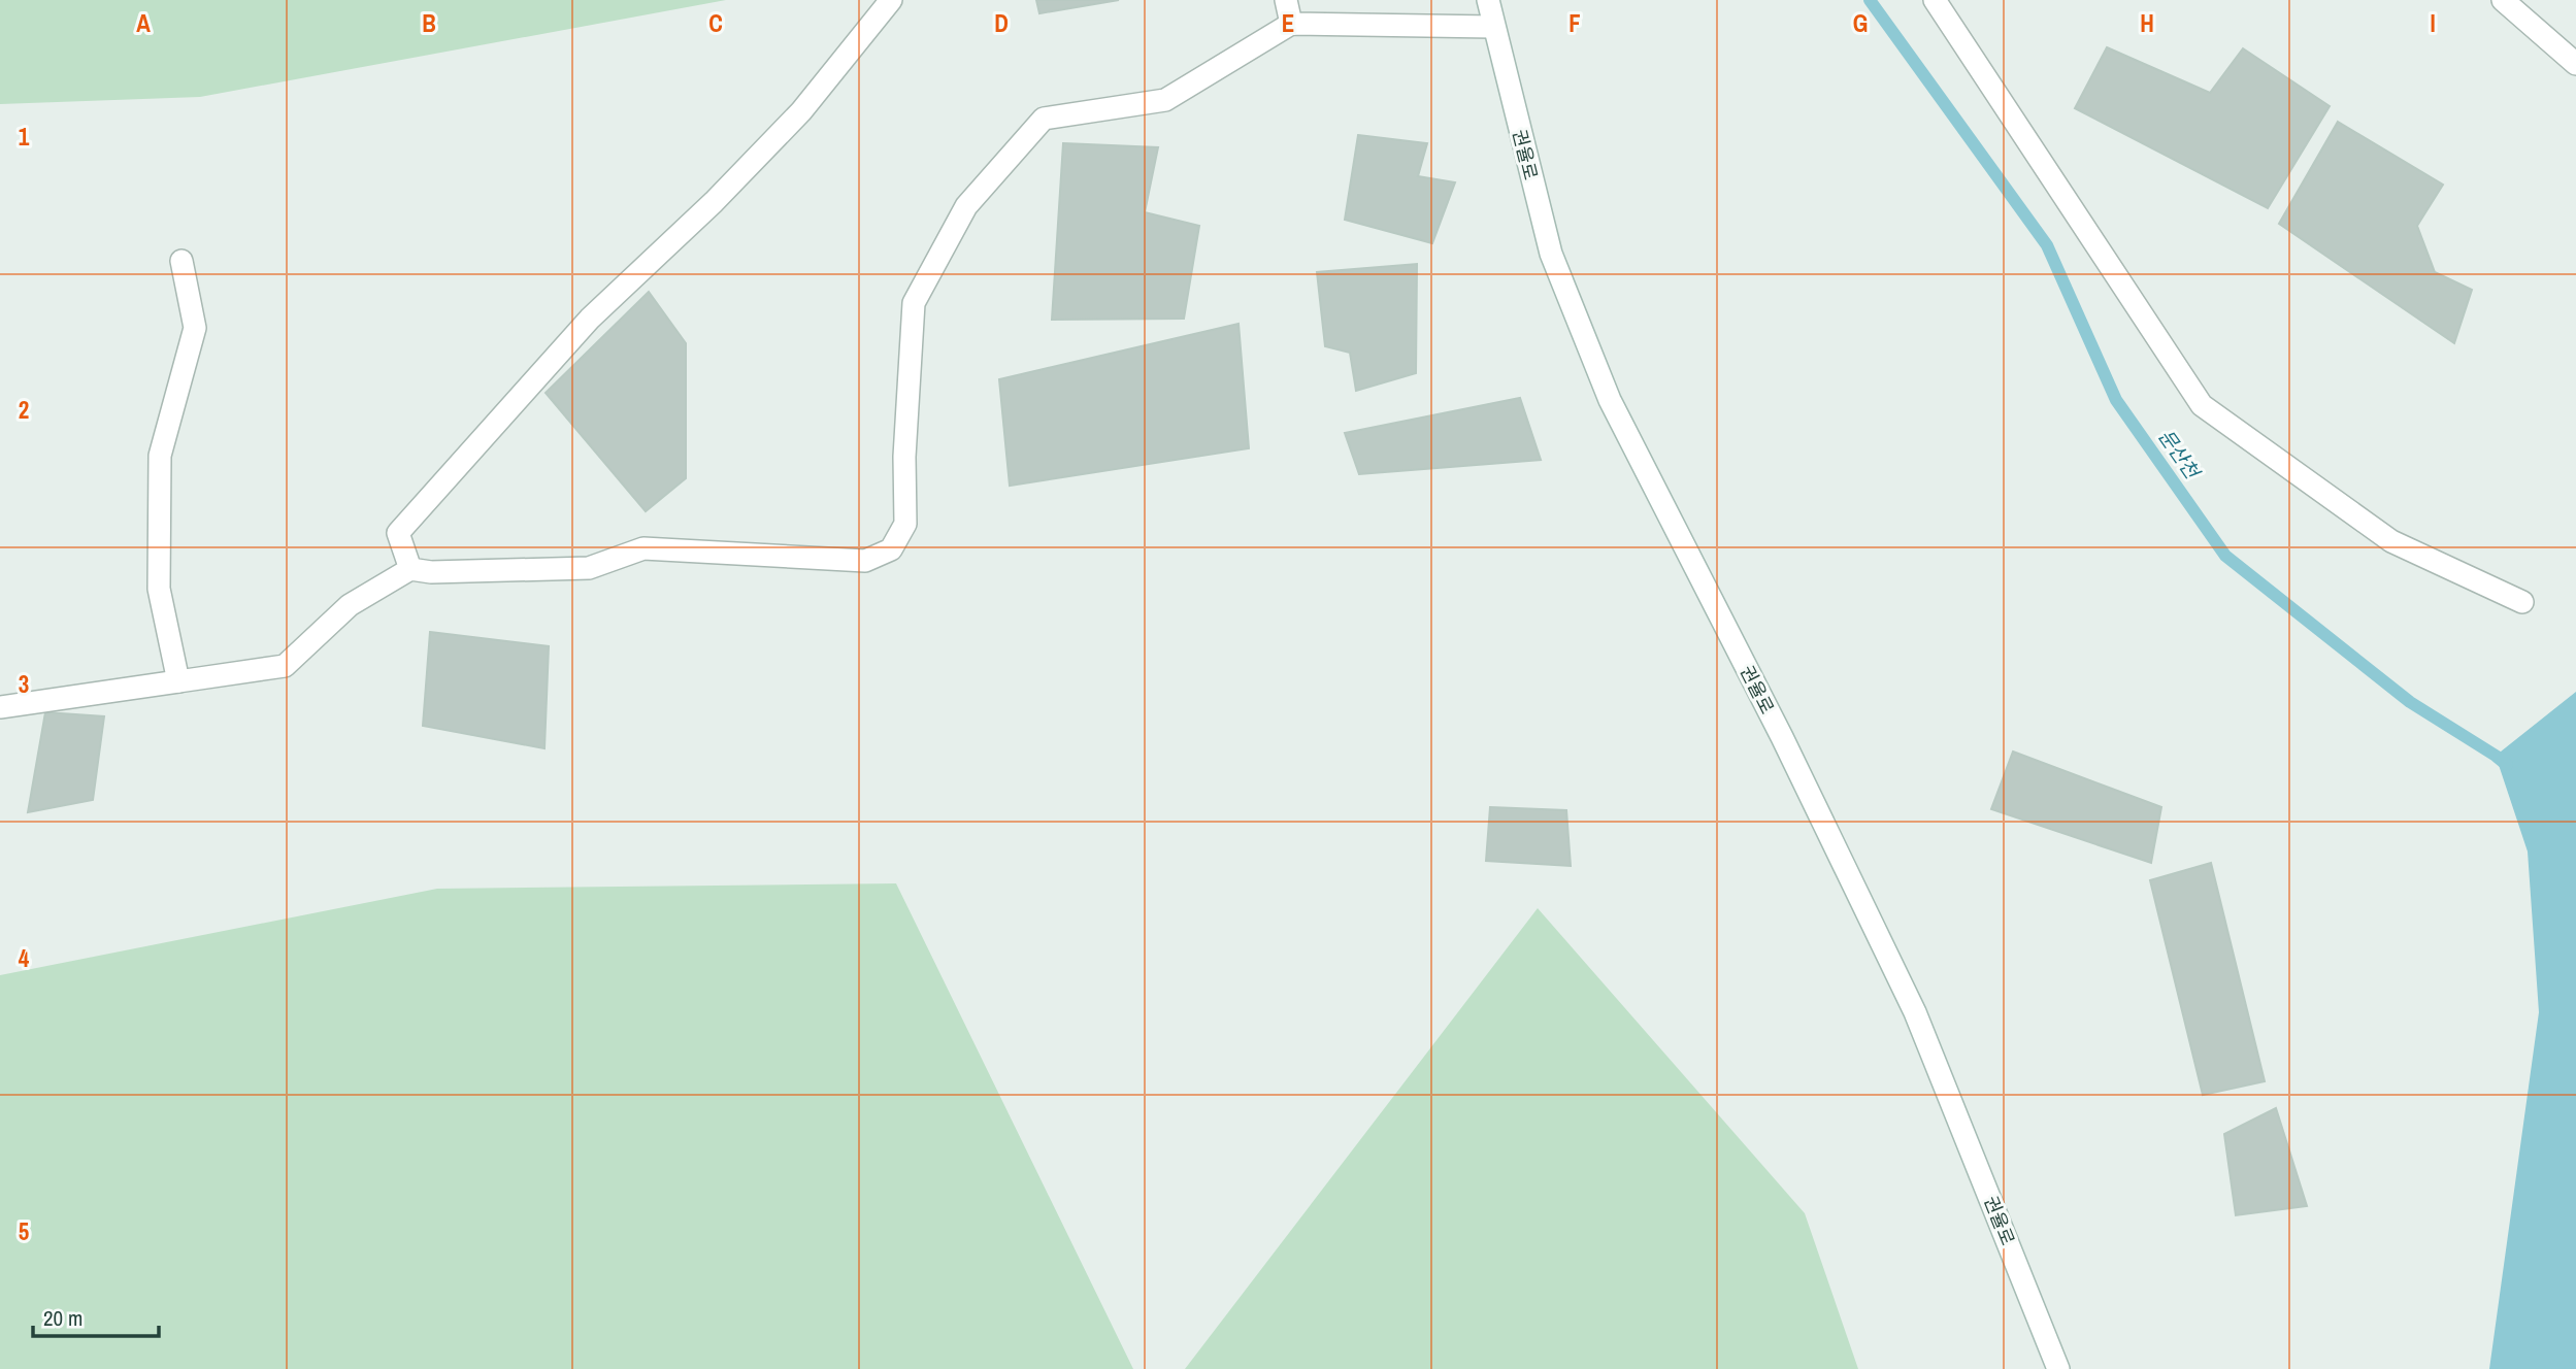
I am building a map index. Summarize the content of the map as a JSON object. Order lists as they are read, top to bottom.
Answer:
{
  "streets": {
    "street": ["권율로"]
  },
  "water": ["문산천"],
  "scale_bar": "20 m",
  "grid": {
    "columns": [
      "A",
      "B",
      "C",
      "D",
      "E",
      "F",
      "G",
      "H",
      "I"
    ],
    "rows": [
      "1",
      "2",
      "3",
      "4",
      "5"
    ]
  }
}
